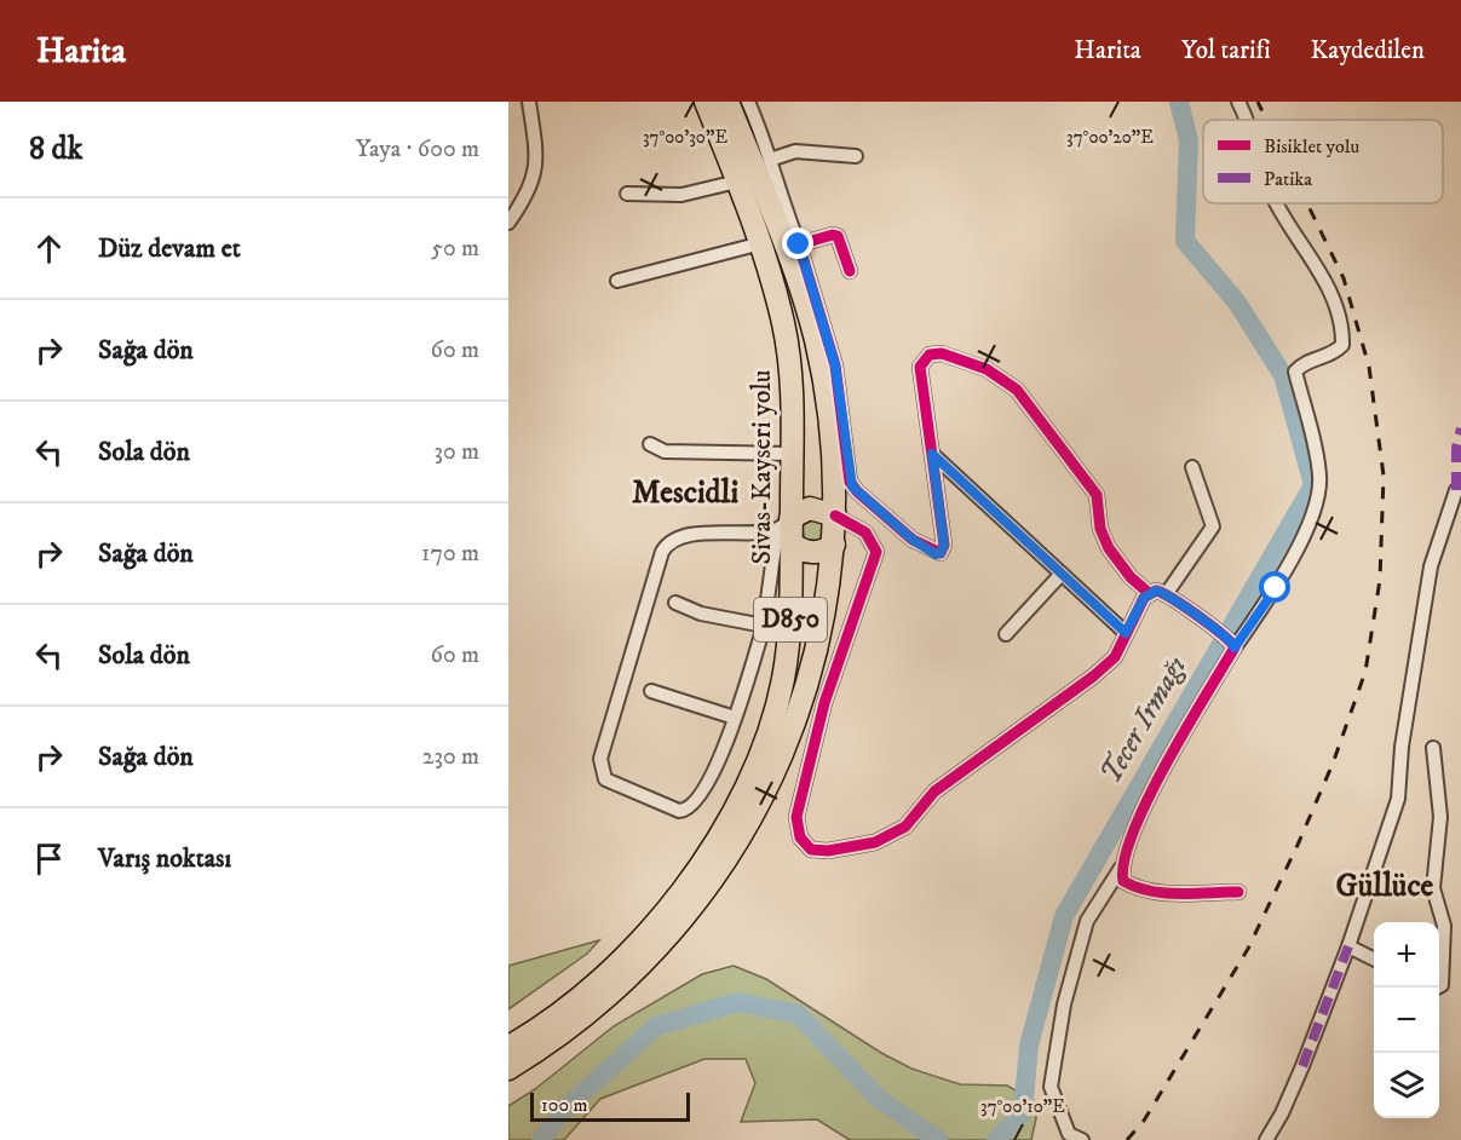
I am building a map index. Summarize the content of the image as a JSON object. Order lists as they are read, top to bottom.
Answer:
{
  "streets": {
    "highway": ["Sivas-Kayseri yolu", "D850"]
  },
  "crossings": [
    ["Sivas-Kayseri yolu", "D850"]
  ],
  "districts": ["Mescidli", "Güllüce"],
  "water": ["Tecer Irmağı"],
  "legend": ["Bisiklet yolu", "Patika"],
  "scale_bar": "100 m",
  "page": {
    "header": "Harita",
    "nav": ["Harita", "Yol tarifi", "Kaydedilen"],
    "heading": ["8 dk", "Yaya · 600 m"],
    "list": [
      ["Düz devam et", "50 m"],
      ["Sağa dön", "60 m"],
      ["Sola dön", "30 m"],
      ["Sağa dön", "170 m"],
      ["Sola dön", "60 m"],
      ["Sağa dön", "230 m"],
      "Varış noktası"
    ],
    "map_buttons": ["+", "−"],
    "scale": "100 m"
  },
  "coordinates": ["37°00'30\"E", "37°00'20\"E", "37°00'10\"E"]
}
